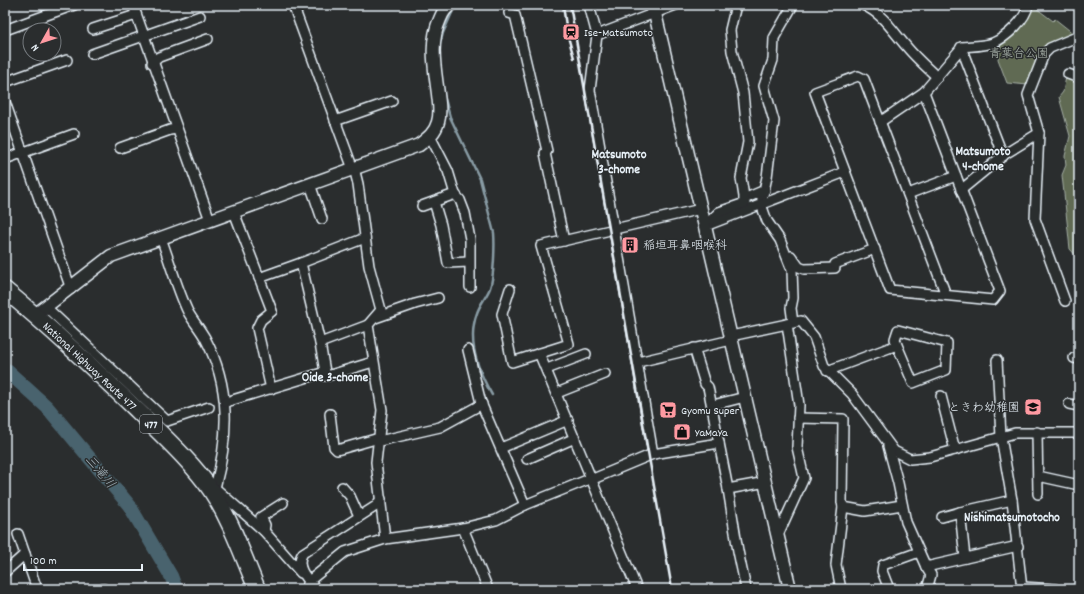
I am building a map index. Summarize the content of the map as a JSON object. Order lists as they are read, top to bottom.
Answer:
{
  "streets": {
    "highway": ["National Highway Route 477", "477"]
  },
  "districts": [
    "Matsumoto 4-chome",
    "Matsumoto 3-chome",
    "Oide 3-chome",
    "Nishimatsumotocho"
  ],
  "water": ["三滝川"],
  "parks": ["青葉台公園"],
  "places": {
    "station": ["Ise-Matsumoto"],
    "building": ["稲垣耳鼻咽喉科"],
    "school or university": ["ときわ幼稚園"],
    "supermarket": ["Gyomu Super"],
    "shop": ["YaMaYa"]
  },
  "scale_bar": "100 m",
  "north": "bottom left"
}
